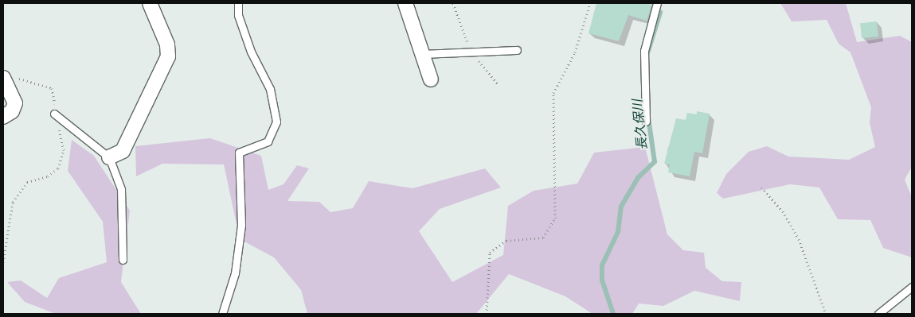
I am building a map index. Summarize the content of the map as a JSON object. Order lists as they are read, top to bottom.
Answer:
{
  "water": ["長久保川"]
}
